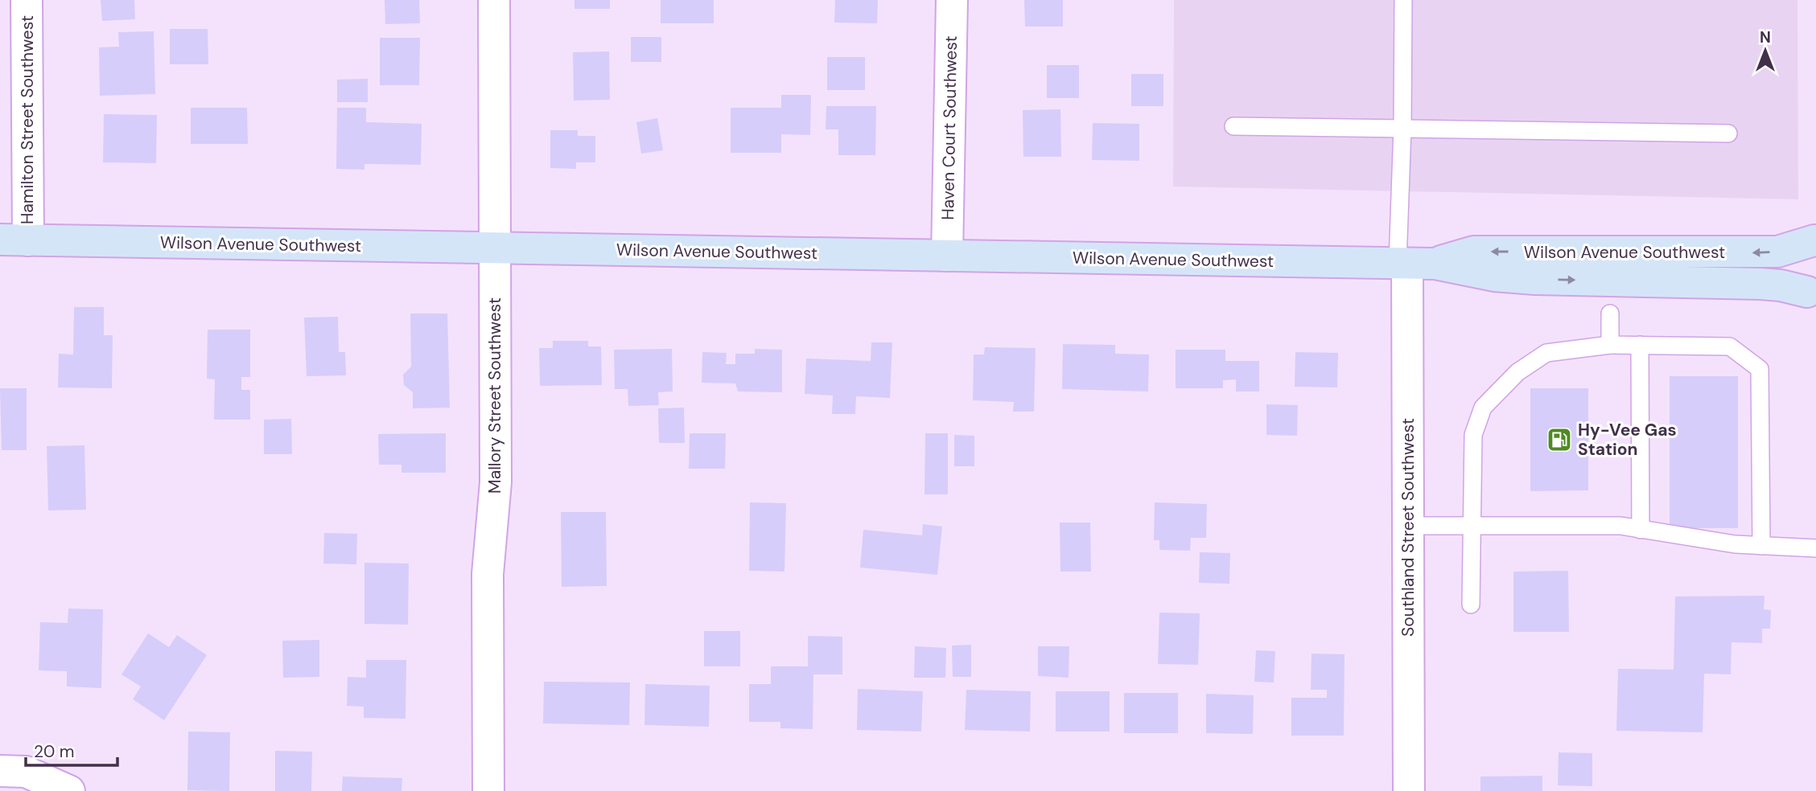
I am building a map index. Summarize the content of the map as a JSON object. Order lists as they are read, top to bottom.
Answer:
{
  "streets": {
    "main road": ["Wilson Avenue Southwest"],
    "street": [
      "Hamilton Street Southwest",
      "Haven Court Southwest",
      "Mallory Street Southwest",
      "Southland Street Southwest"
    ]
  },
  "crossings": [
    ["Hamilton Street Southwest", "Wilson Avenue Southwest"],
    ["Haven Court Southwest", "Wilson Avenue Southwest"],
    ["Wilson Avenue Southwest", "Mallory Street Southwest"],
    ["Wilson Avenue Southwest", "Southland Street Southwest"]
  ],
  "places": {
    "fuel station": ["Hy-Vee Gas Station"]
  },
  "scale_bar": "20 m",
  "north": "top"
}
